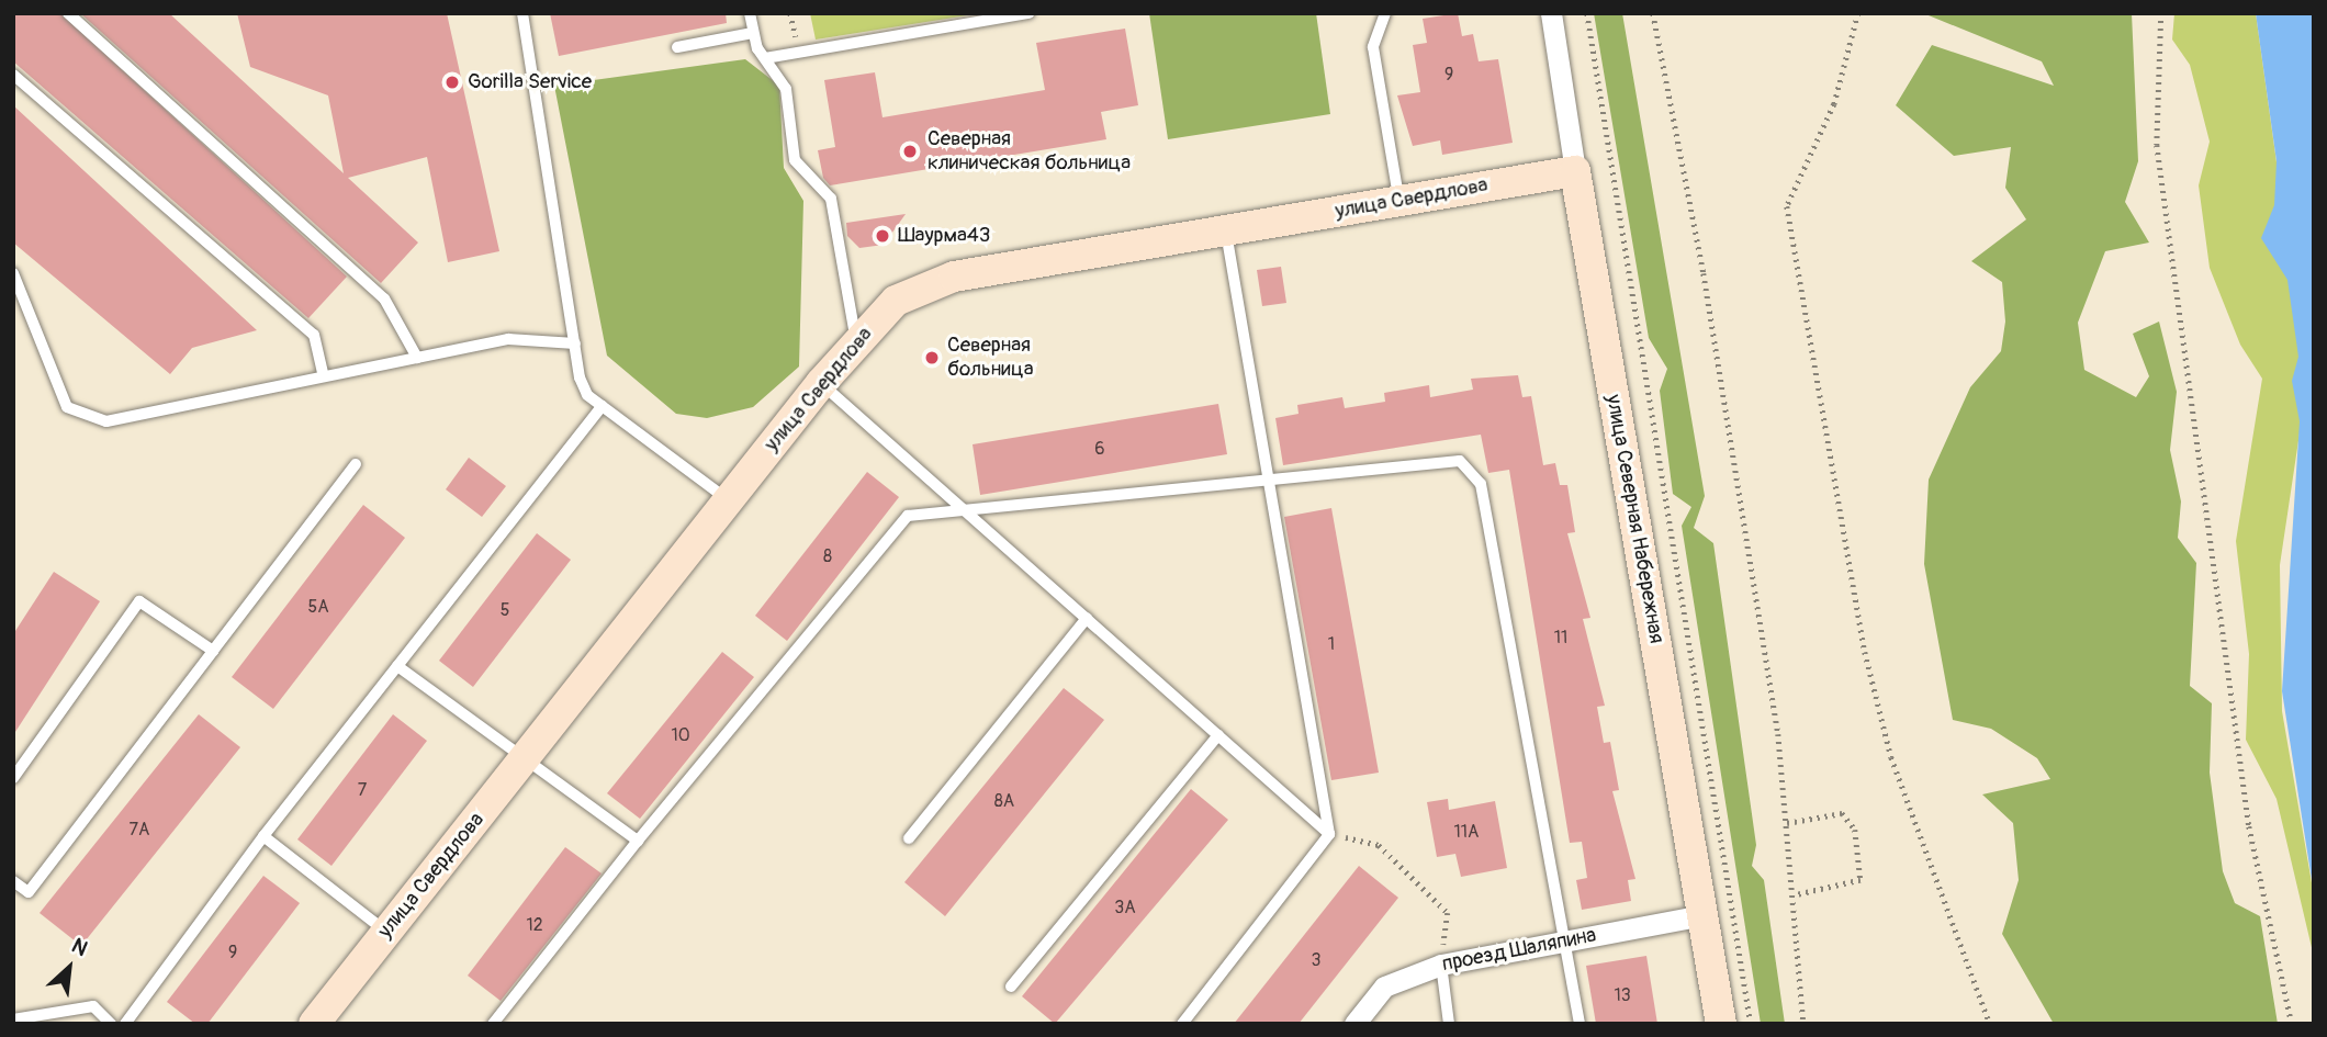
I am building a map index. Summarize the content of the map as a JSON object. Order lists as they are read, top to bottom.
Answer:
{
  "streets": {
    "street": ["улица Свердлова", "улица Северная Набережная", "проезд Шаляпина"]
  },
  "crossings": [
    ["улица Свердлова", "улица Северная Набережная"],
    ["улица Северная Набережная", "проезд Шаляпина"]
  ],
  "places": [
    "Gorilla Service",
    "Северная клиническая больница",
    "Шаурма43",
    "Северная больница"
  ],
  "house_numbers": [
    "9",
    "6",
    "8",
    "5А",
    "5",
    "11",
    "1",
    "10",
    "7",
    "8А",
    "7А",
    "11А",
    "3А",
    "12",
    "9",
    "3",
    "13"
  ],
  "north": "top right"
}
